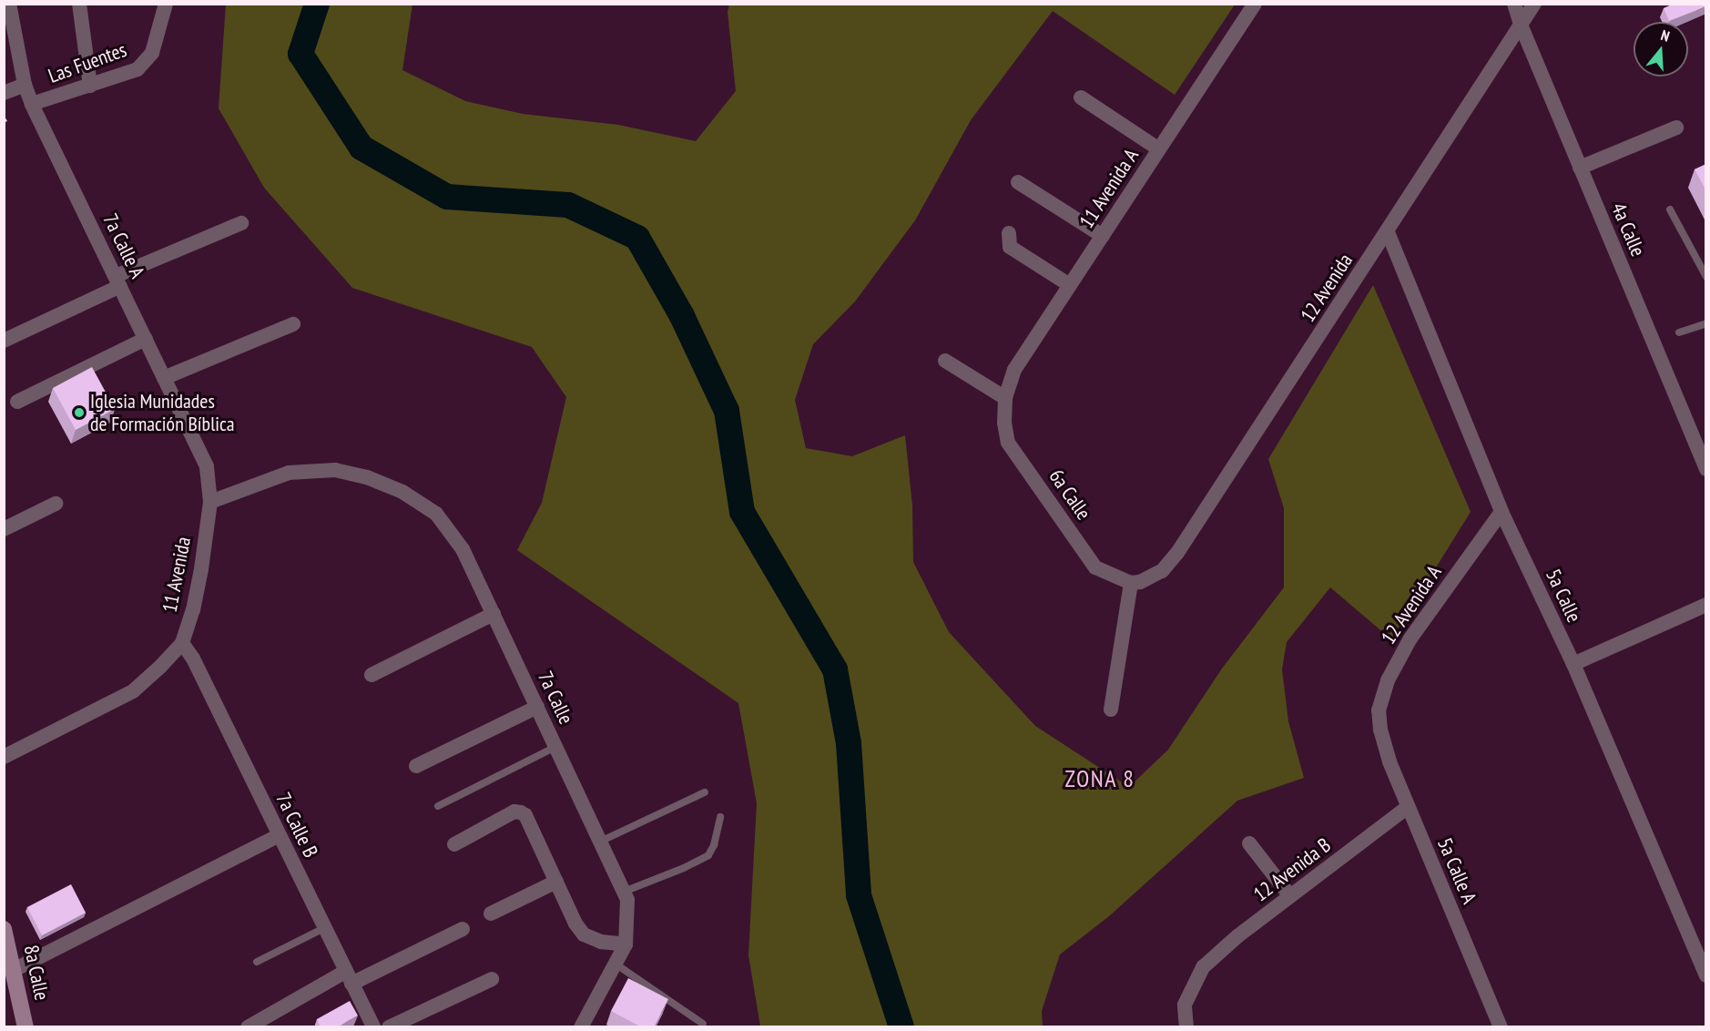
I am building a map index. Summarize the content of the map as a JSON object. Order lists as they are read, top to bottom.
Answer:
{
  "streets": {
    "street": [
      "Las Fuentes",
      "11 Avenida A",
      "4a Calle",
      "7a Calle A",
      "12 Avenida",
      "6a Calle",
      "11 Avenida",
      "5a Calle",
      "12 Avenida A",
      "7a Calle",
      "7a Calle B",
      "12 Avenida B",
      "5a Calle A",
      "8a Calle"
    ]
  },
  "crossings": [
    ["Las Fuentes", "7a Calle A"],
    ["11 Avenida A", "6a Calle"],
    ["4a Calle", "12 Avenida"],
    ["7a Calle A", "11 Avenida"],
    ["7a Calle A", "7a Calle"],
    ["12 Avenida", "6a Calle"],
    ["12 Avenida", "5a Calle"],
    ["11 Avenida", "7a Calle"],
    ["11 Avenida", "7a Calle B"],
    ["5a Calle", "12 Avenida A"],
    ["12 Avenida A", "5a Calle A"],
    ["12 Avenida B", "5a Calle A"]
  ],
  "districts": ["ZONA 8"],
  "places": ["Iglesia Munidades de Formación Bíblica"],
  "north": "top"
}
